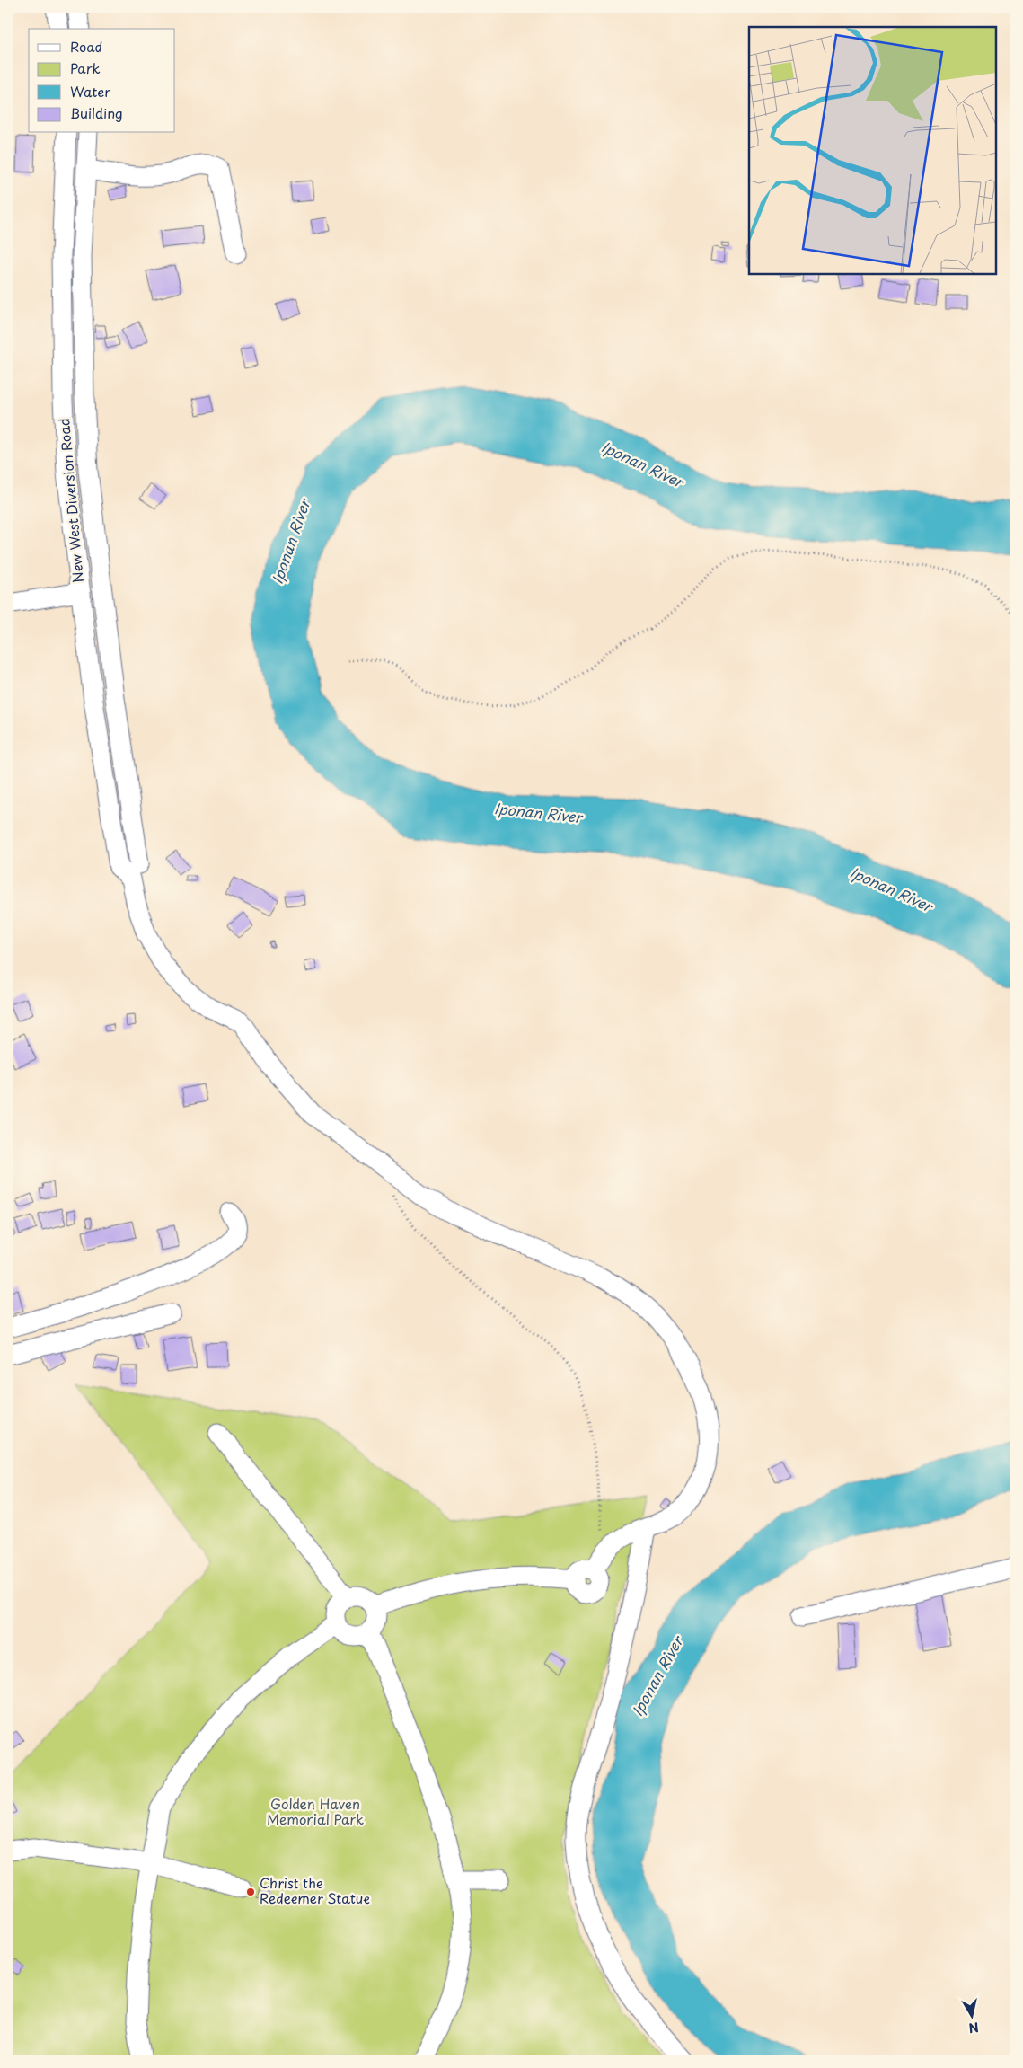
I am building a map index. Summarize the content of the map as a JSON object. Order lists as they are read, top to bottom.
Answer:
{
  "streets": {
    "street": ["New West Diversion Road"]
  },
  "water": ["Iponan River"],
  "parks": ["Golden Haven Memorial Park"],
  "places": ["Christ the Redeemer Statue"],
  "legend": [
    "Road",
    "Park",
    "Water",
    "Building"
  ],
  "north": "bottom"
}
